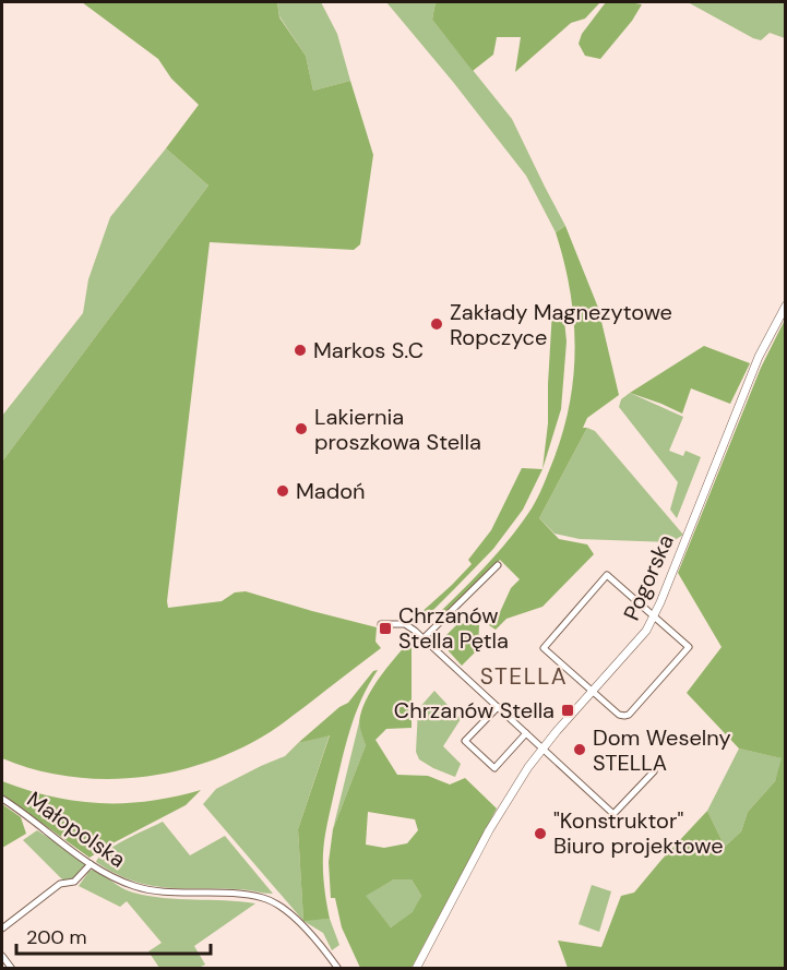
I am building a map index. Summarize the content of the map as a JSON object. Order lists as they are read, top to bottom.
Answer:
{
  "streets": {
    "street": ["Pogorska", "Małopolska"]
  },
  "districts": ["STELLA"],
  "places": {
    "other": [
      "Zakłady Magnezytowe Ropczyce",
      "Markos S.C",
      "Lakiernia proszkowa Stella",
      "Madoń",
      "Dom Weselny STELLA",
      "\"Konstruktor\" Biuro projektowe"
    ],
    "transit": ["Chrzanów Stella Pętla", "Chrzanów Stella"]
  },
  "scale_bar": "200 m"
}
